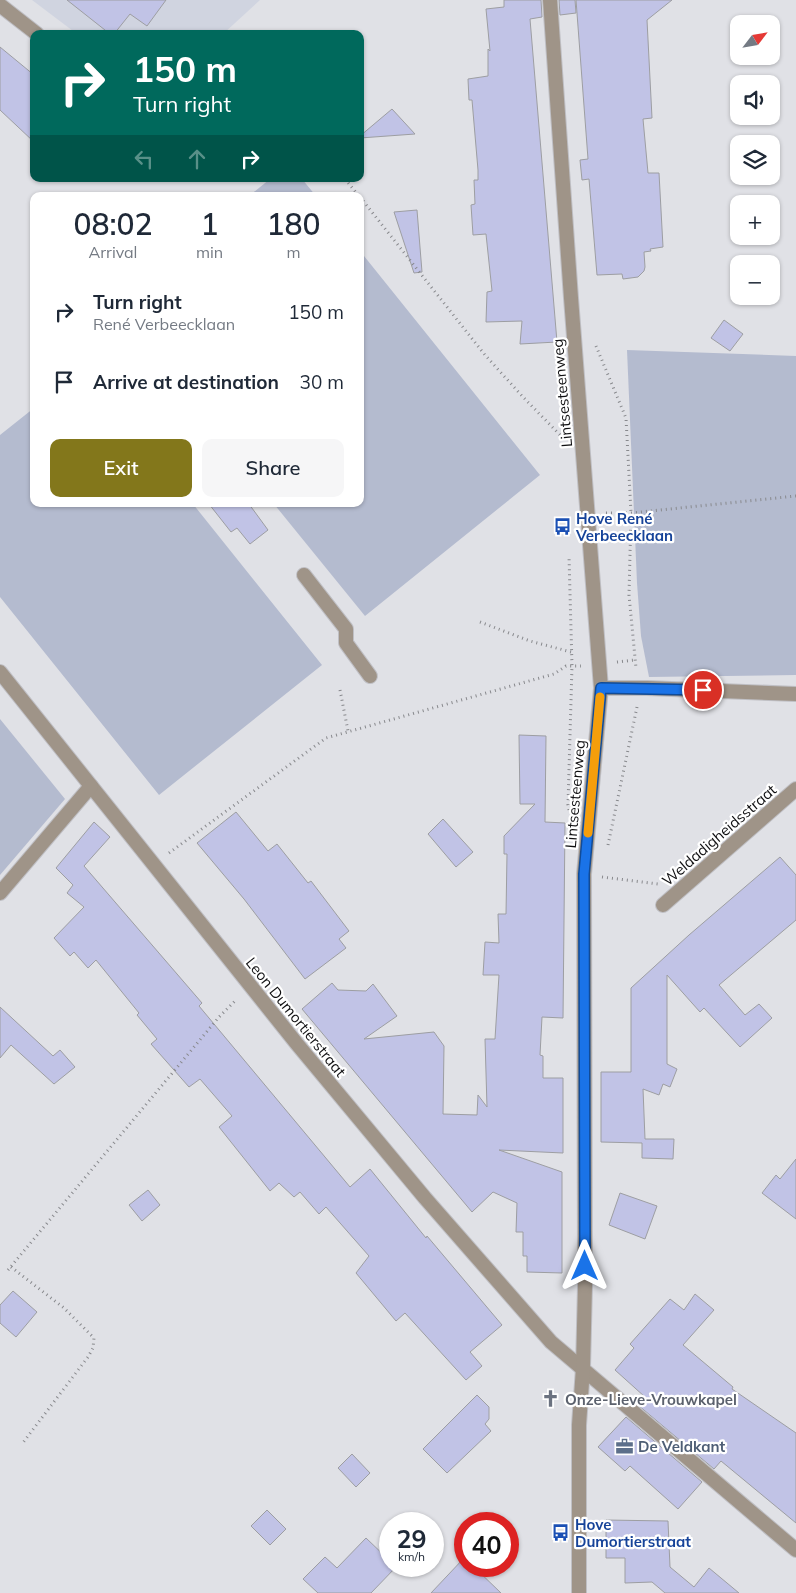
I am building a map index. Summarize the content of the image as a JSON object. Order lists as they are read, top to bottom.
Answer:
{
  "streets": {
    "street": ["Lintsesteenweg", "Weldadigheidsstraat", "Leon Dumortierstraat"]
  },
  "crossings": [
    ["Lintsesteenweg", "Leon Dumortierstraat"]
  ],
  "places": {
    "bus stop": ["Hove René Verbeecklaan", "Hove Dumortierstraat"],
    "church": ["Onze-Lieve-Vrouwkapel"],
    "office": ["De Veldkant"]
  },
  "north": "top right",
  "page": {
    "map_buttons": ["+", "−"],
    "turn": ["150 m", "Turn right"],
    "eta": [
      "08:02",
      "Arrival",
      "1",
      "min",
      "180",
      "m"
    ],
    "list": [
      {
        "name": "Turn right",
        "note": "René Verbeecklaan",
        "value": "150 m"
      },
      {
        "name": "Arrive at destination",
        "value": "30 m"
      }
    ],
    "buttons": ["Exit", "Share"],
    "speed": "29 km/h",
    "limit": "40"
  }
}
